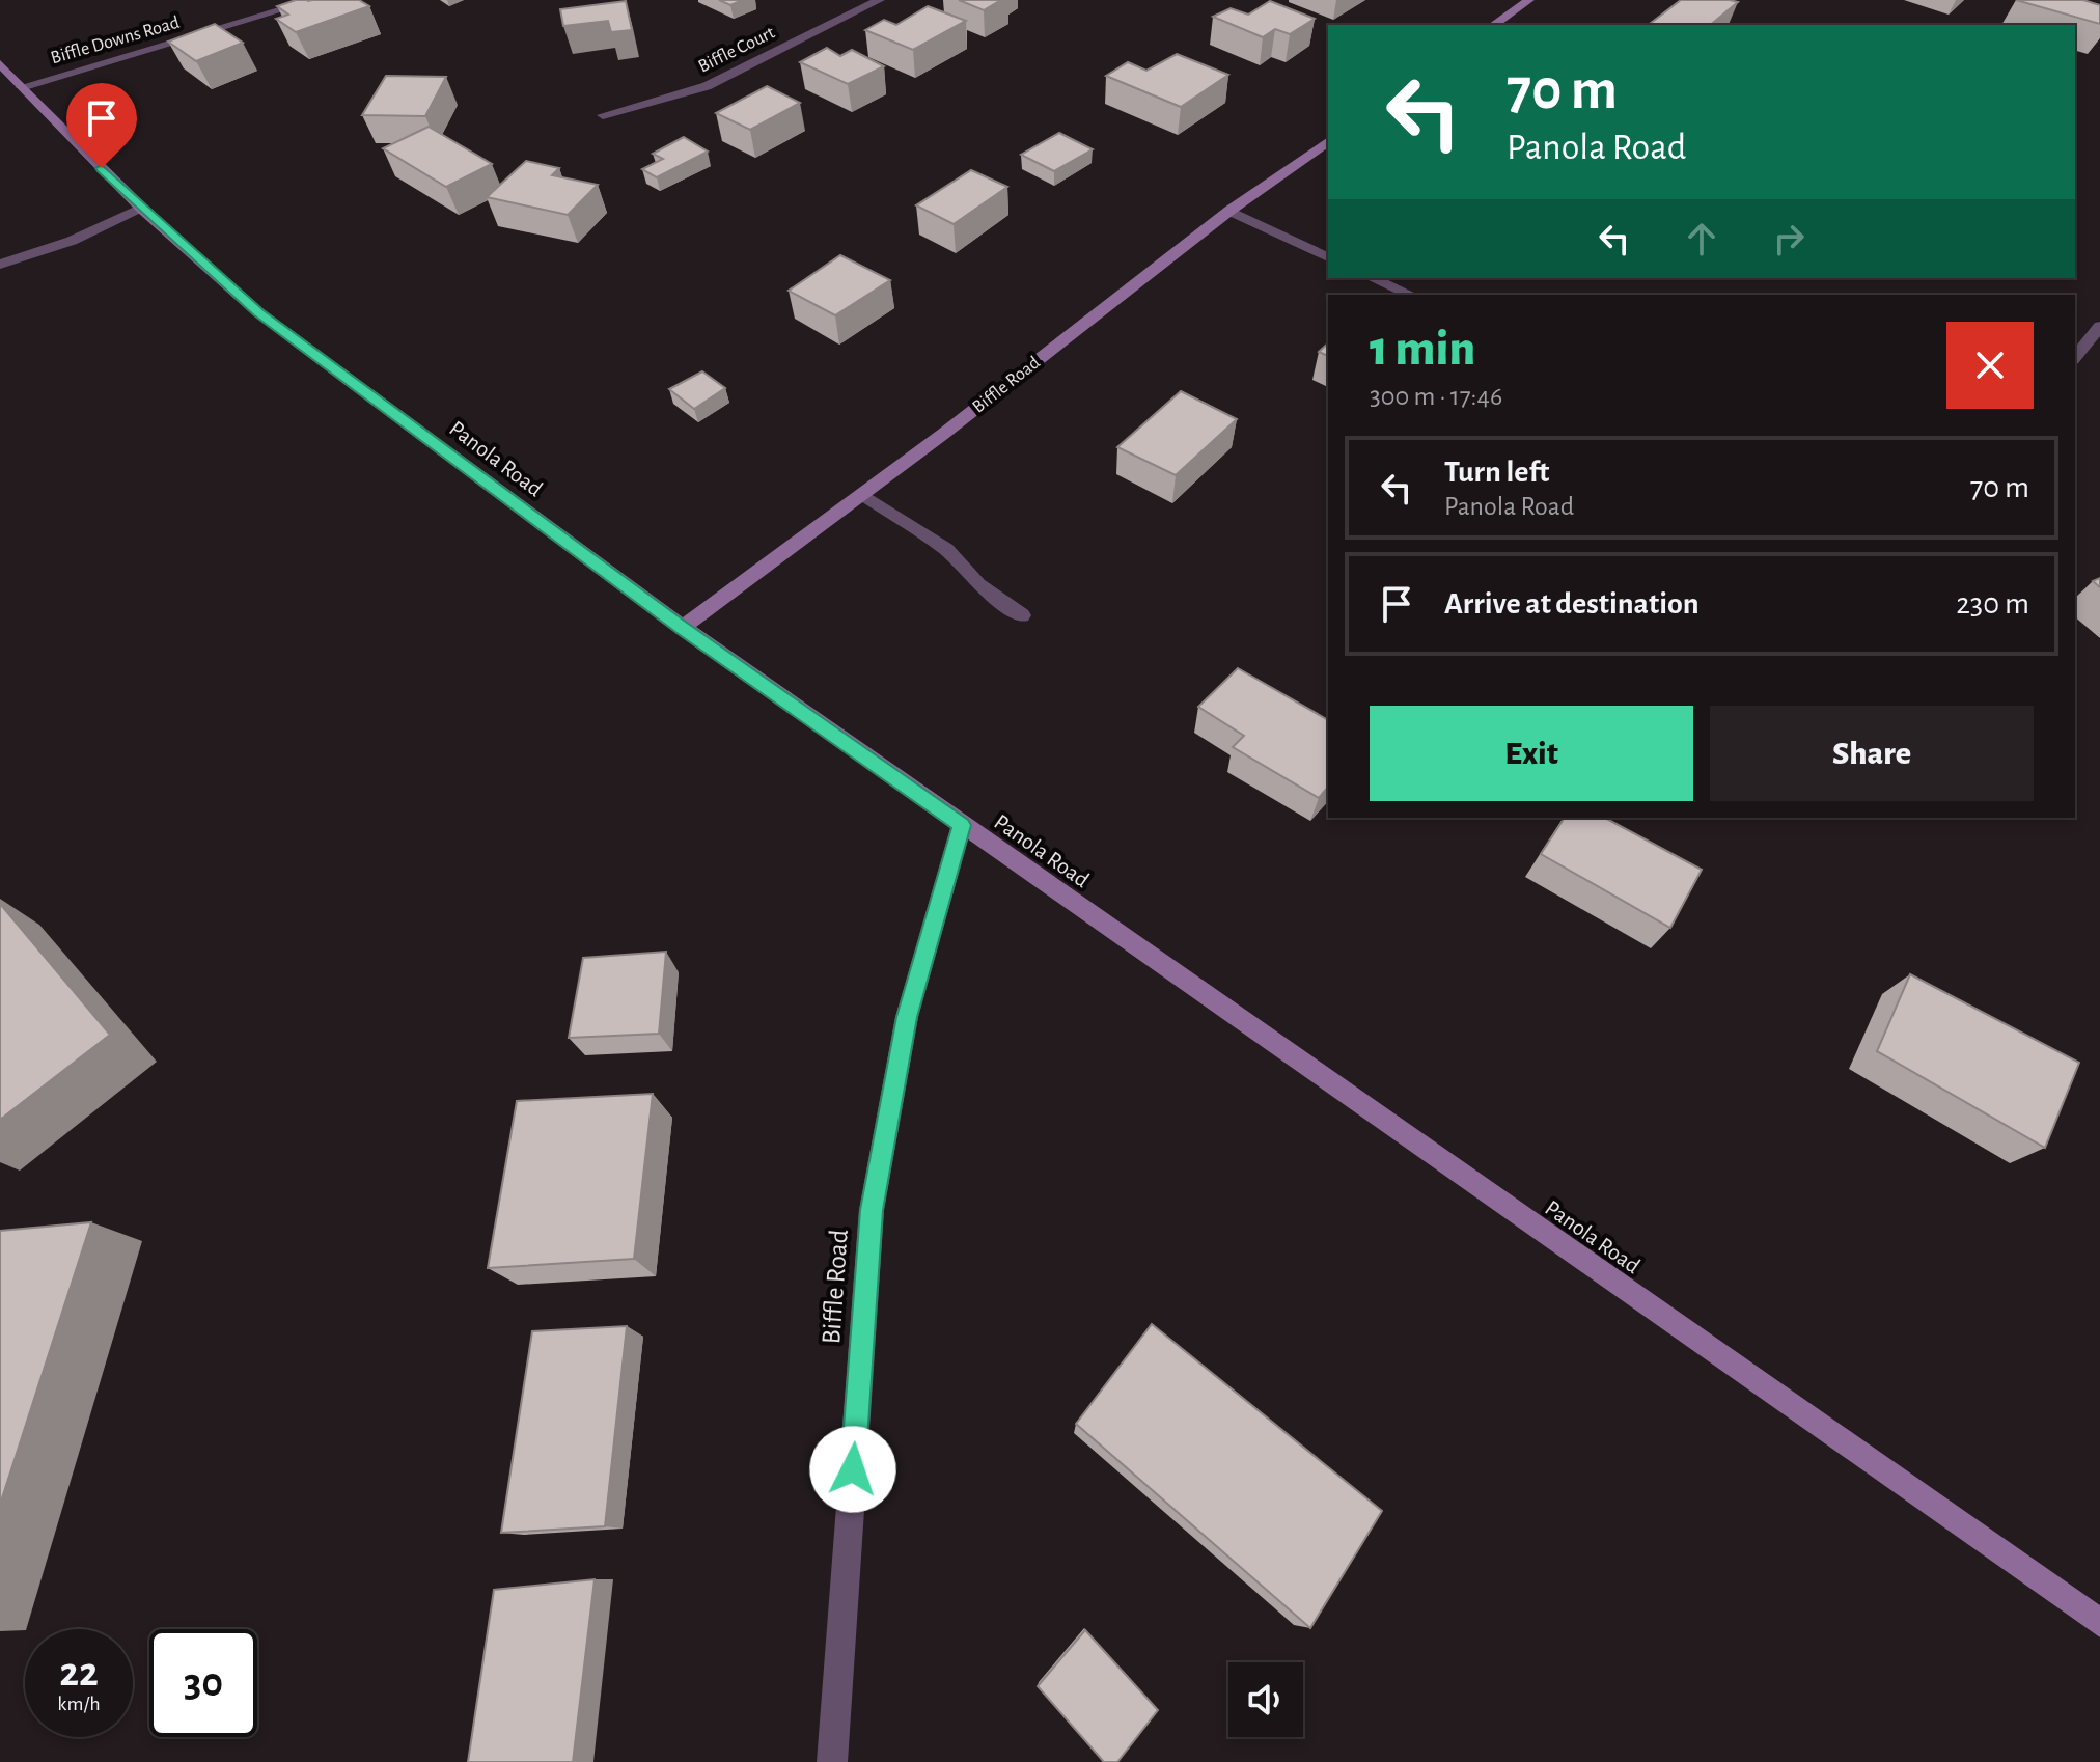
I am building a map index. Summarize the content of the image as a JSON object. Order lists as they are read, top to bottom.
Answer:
{
  "streets": {
    "main road": ["Biffle Road", "Panola Road"],
    "street": ["Biffle Downs Road", "Biffle Court"]
  },
  "crossings": [
    ["Biffle Downs Road", "Panola Road"],
    ["Biffle Road", "Panola Road"]
  ],
  "page": {
    "turn": ["70 m", "Panola Road"],
    "heading": ["1 min", "300 m · 17:46"],
    "list": [
      {
        "name": "Turn left",
        "note": "Panola Road",
        "value": "70 m"
      },
      {
        "name": "Arrive at destination",
        "value": "230 m"
      }
    ],
    "buttons": ["Exit", "Share"],
    "speed": "22 km/h",
    "limit": "30"
  }
}
